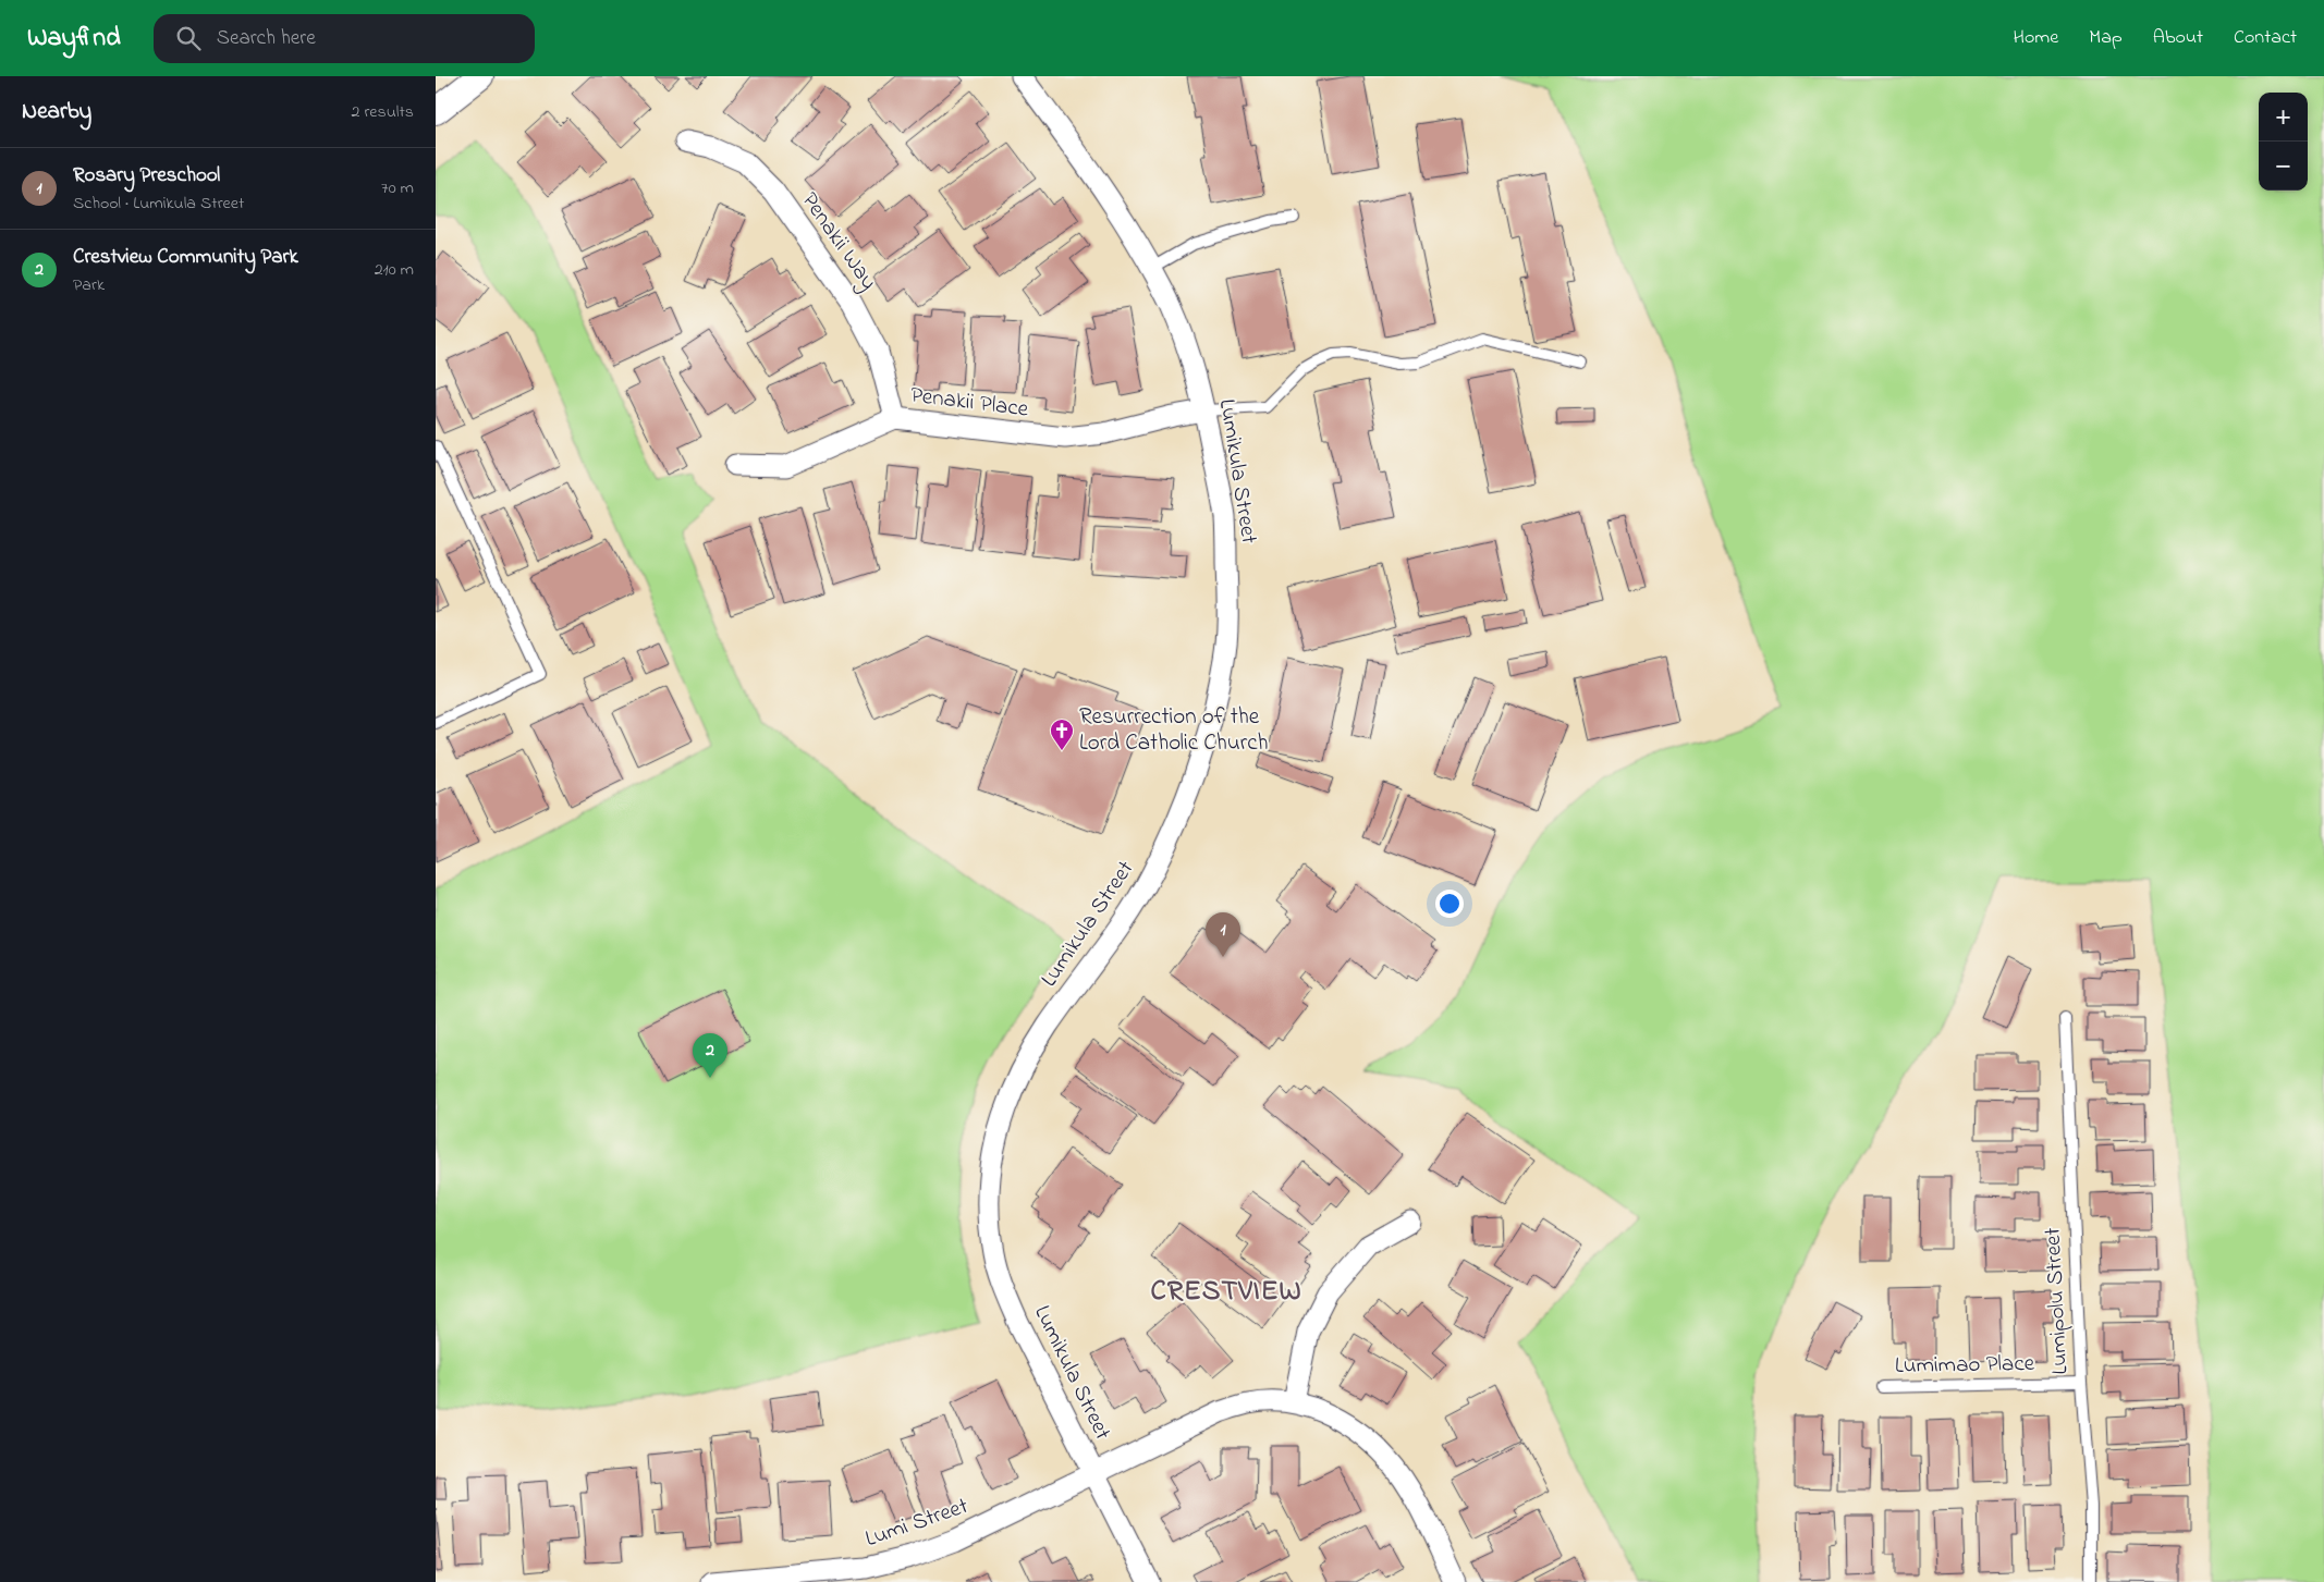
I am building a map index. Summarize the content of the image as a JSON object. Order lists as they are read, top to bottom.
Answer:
{
  "streets": {
    "street": [
      "Penakii Way",
      "Penakii Place",
      "Lumikula Street",
      "Lumi Street"
    ],
    "lane": ["Lumipolu Street", "Lumimao Place"]
  },
  "crossings": [
    ["Penakii Way", "Penakii Place"],
    ["Penakii Place", "Lumikula Street"],
    ["Lumikula Street", "Lumi Street"],
    ["Lumipolu Street", "Lumimao Place"]
  ],
  "districts": ["CRESTVIEW"],
  "places": {
    "church": ["Resurrection of the Lord Catholic Church"]
  },
  "page": {
    "header": "Wayfind",
    "search": "Search here",
    "nav": [
      "Home",
      "Map",
      "About",
      "Contact"
    ],
    "heading": ["Nearby", "2 results"],
    "map_buttons": ["+", "−"],
    "list": [
      {
        "mark": "1",
        "name": "Rosary Preschool",
        "note": "School · Lumikula Street",
        "value": "70 m"
      },
      {
        "mark": "2",
        "name": "Crestview Community Park",
        "note": "Park",
        "value": "210 m"
      }
    ],
    "pins": ["1", "2"]
  }
}
